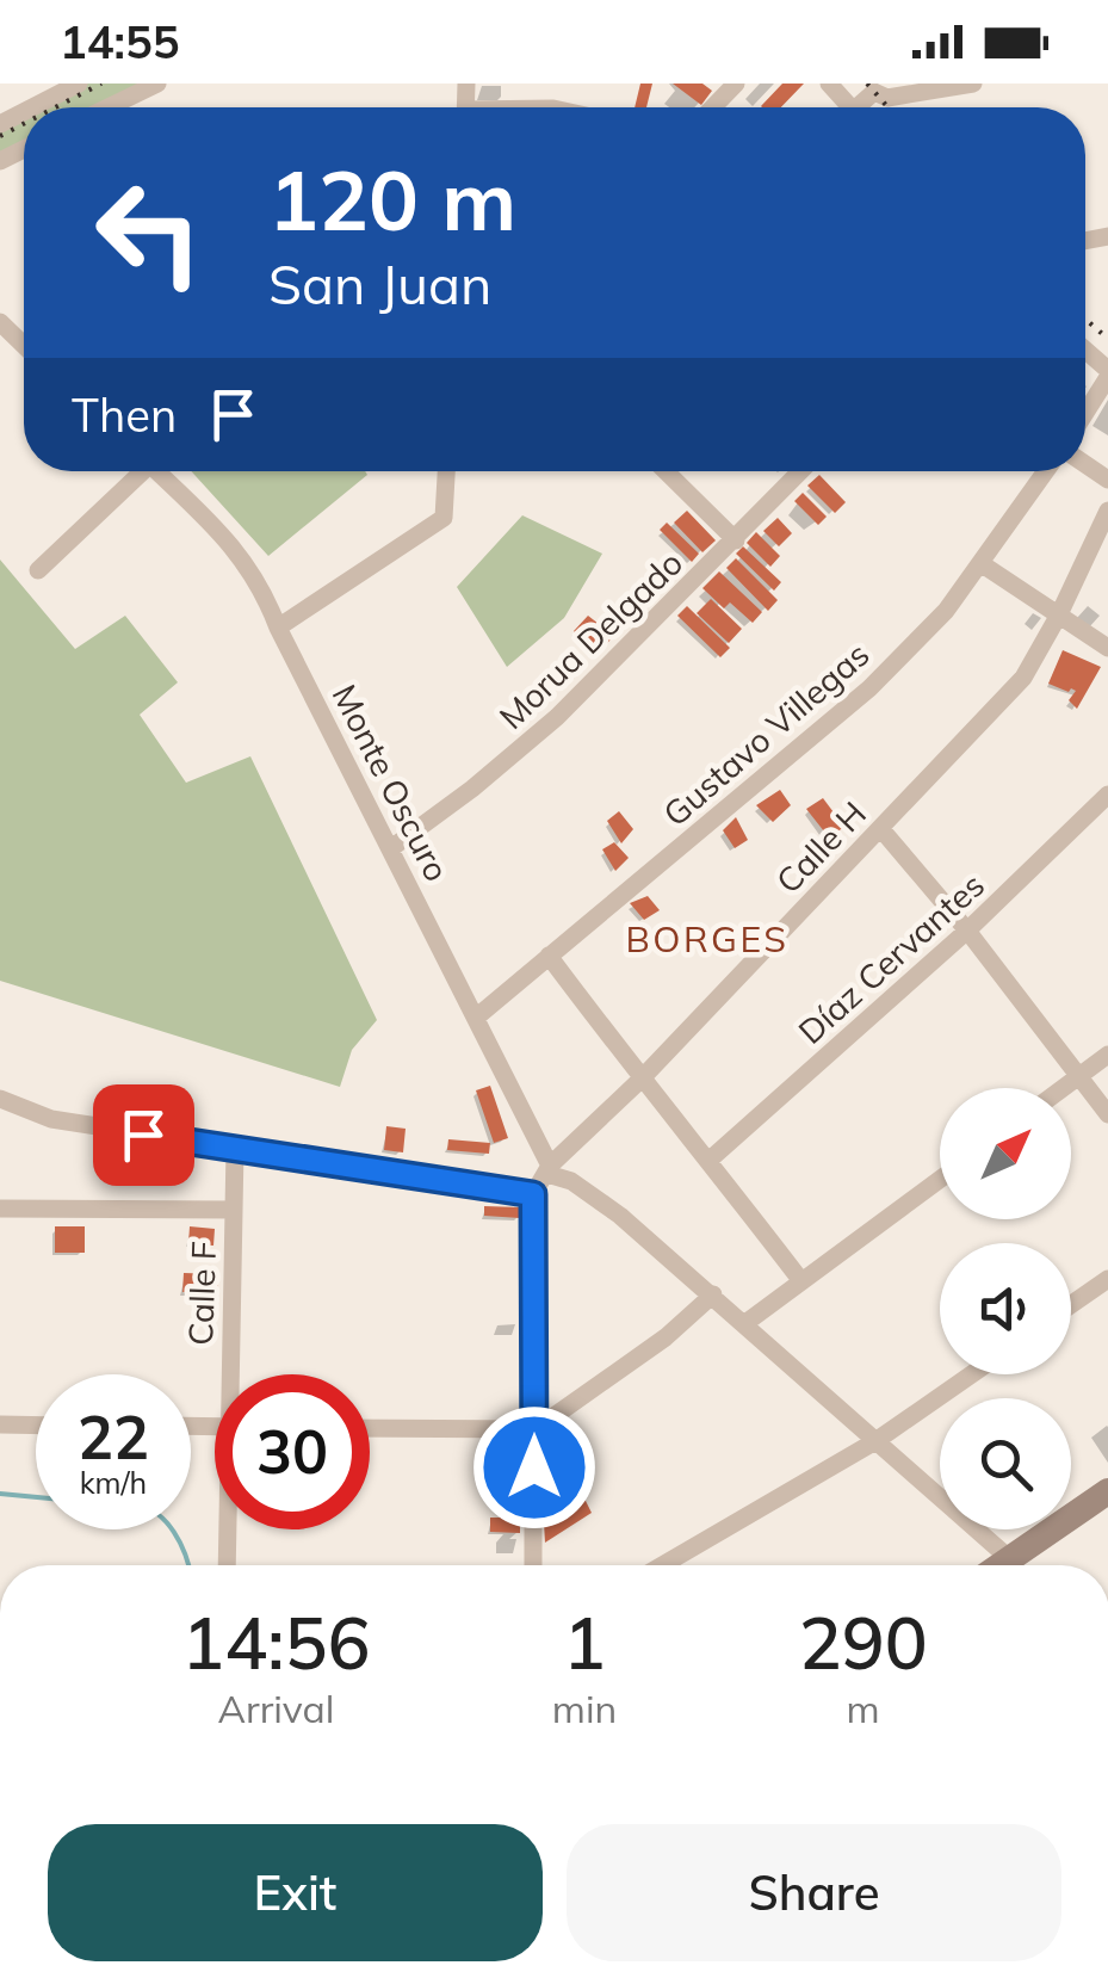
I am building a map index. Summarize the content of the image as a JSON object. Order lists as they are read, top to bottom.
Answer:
{
  "streets": {
    "street": [
      "Morua Delgado",
      "Gustavo Villegas",
      "Monte Oscuro",
      "Calle H",
      "Díaz Cervantes",
      "Calle F"
    ]
  },
  "crossings": [
    ["Morua Delgado", "Monte Oscuro"],
    ["Gustavo Villegas", "Monte Oscuro"],
    ["Monte Oscuro", "Calle H"]
  ],
  "districts": ["BORGES"],
  "north": "top right",
  "page": {
    "status": "14:55",
    "turn": ["120 m", "San Juan"],
    "then": "Then",
    "speed": "22 km/h",
    "limit": "30",
    "eta": [
      "14:56",
      "Arrival",
      "1",
      "min",
      "290",
      "m"
    ],
    "buttons": ["Exit", "Share"]
  }
}
